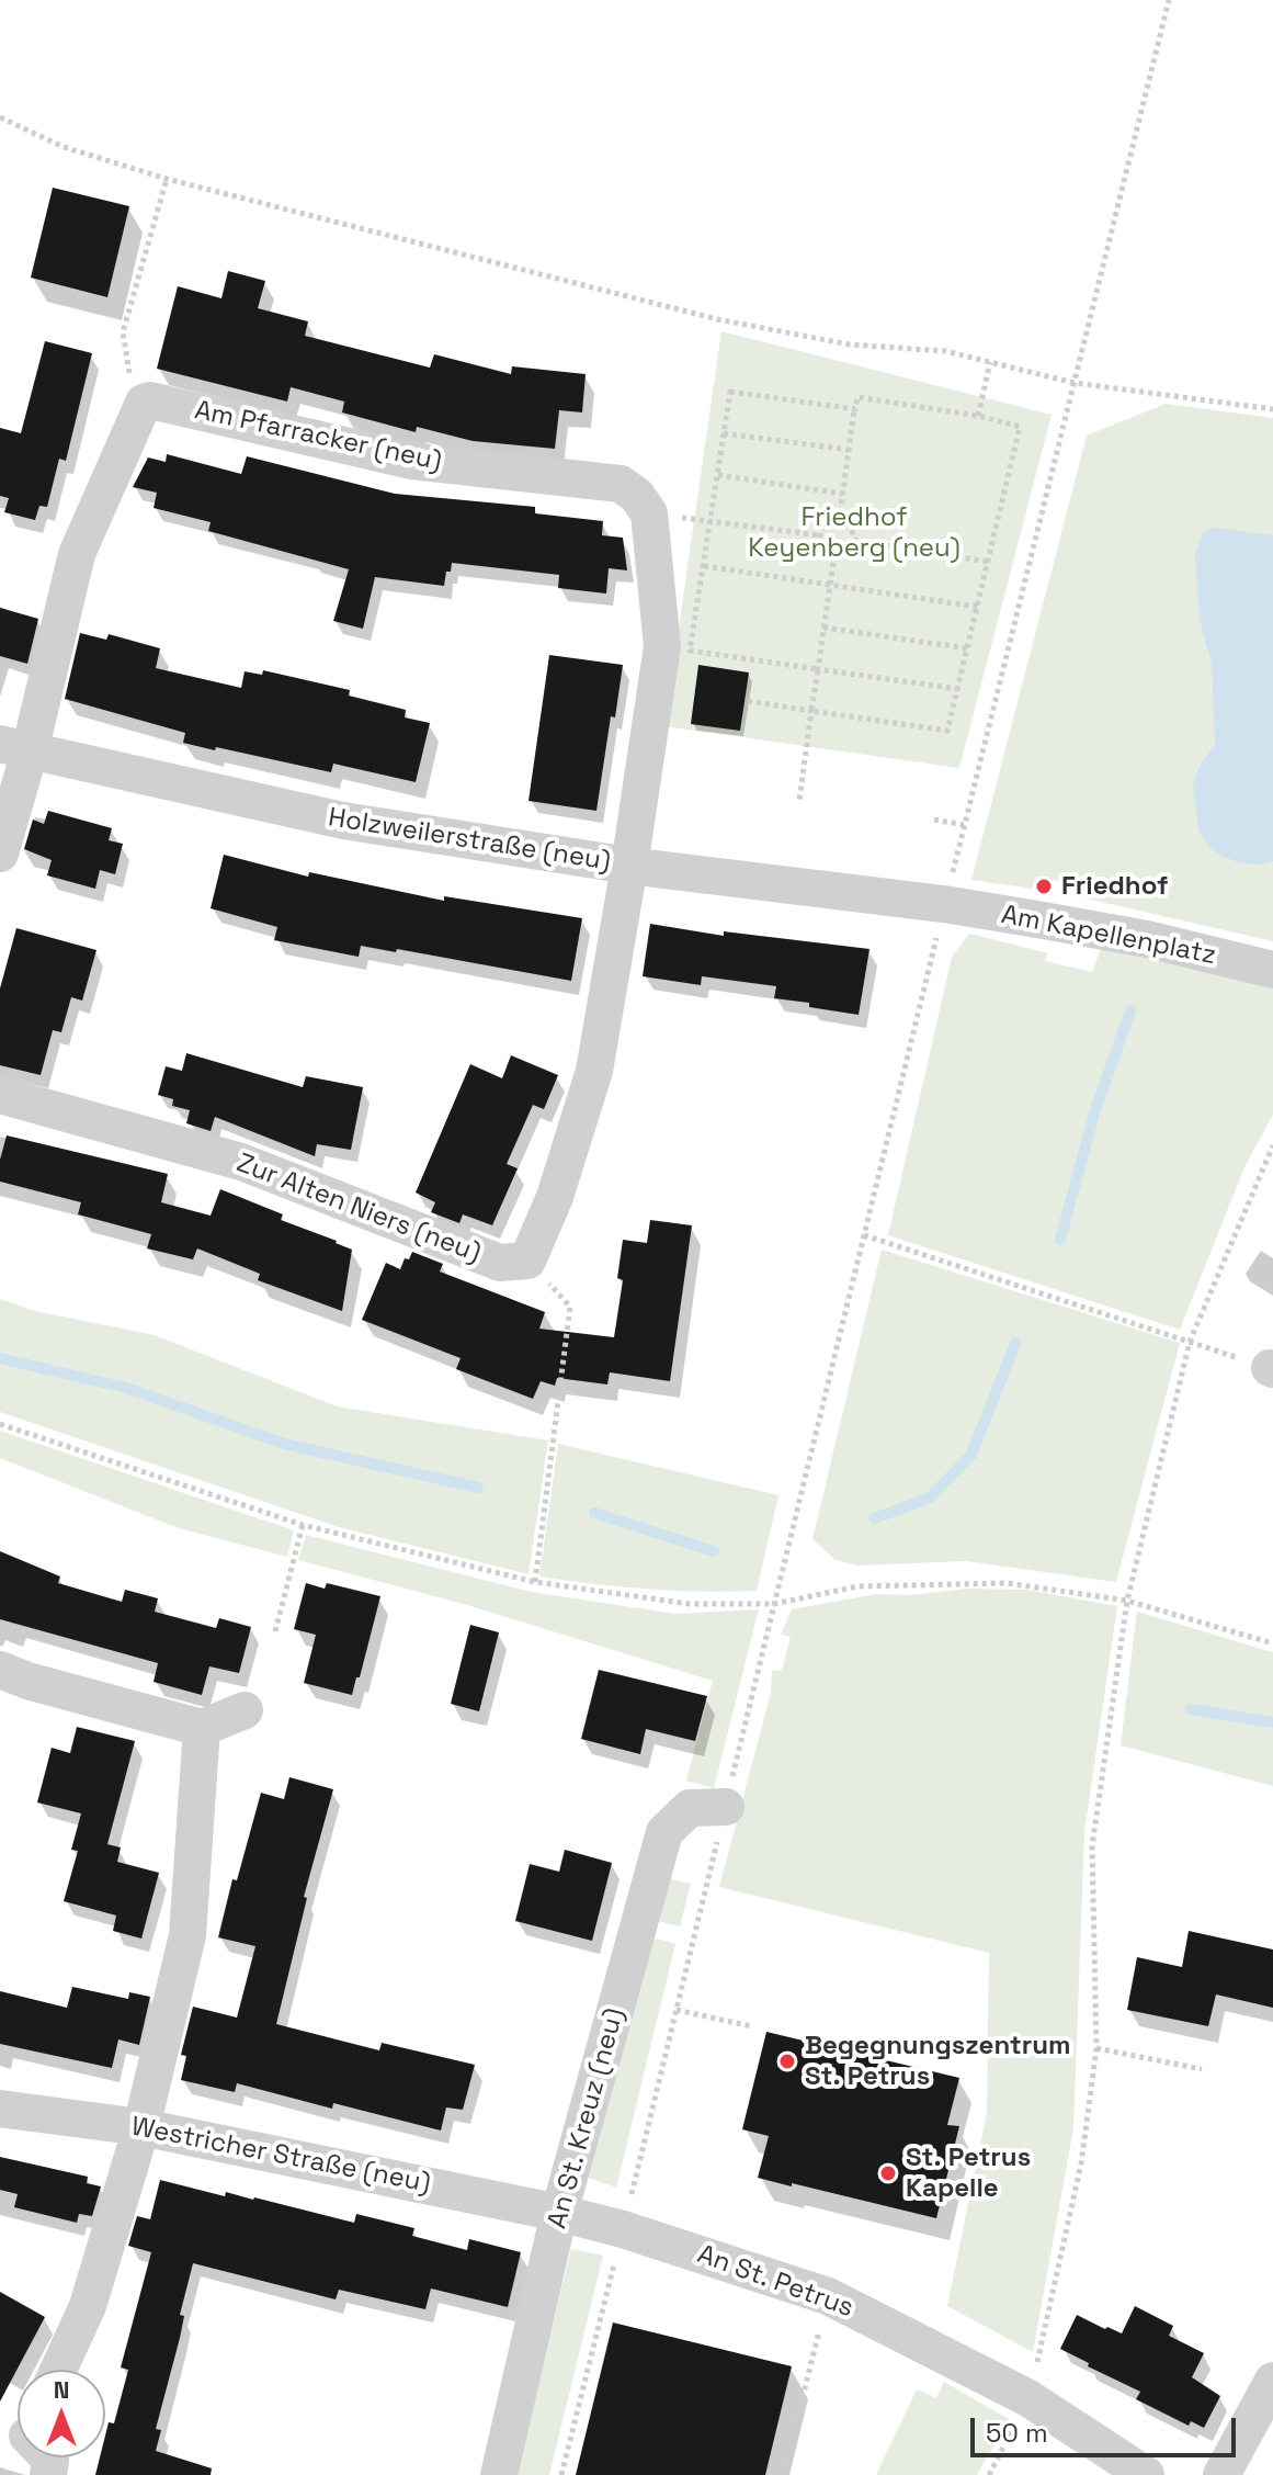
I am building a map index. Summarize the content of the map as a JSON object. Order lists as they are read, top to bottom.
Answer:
{
  "streets": {
    "street": [
      "Am Pfarracker (neu)",
      "Holzweilerstraße (neu)",
      "Am Kapellenplatz",
      "Zur Alten Niers (neu)",
      "An St. Kreuz (neu)",
      "Westricher Straße (neu)",
      "An St. Petrus"
    ]
  },
  "crossings": [
    ["Am Pfarracker (neu)", "Holzweilerstraße (neu)"],
    ["Holzweilerstraße (neu)", "Am Kapellenplatz"],
    ["An St. Kreuz (neu)", "Westricher Straße (neu)"],
    ["An St. Kreuz (neu)", "An St. Petrus"],
    ["Westricher Straße (neu)", "An St. Petrus"]
  ],
  "parks": ["Friedhof Keyenberg (neu)"],
  "places": ["Friedhof", "Begegnungszentrum St. Petrus", "St. Petrus Kapelle"],
  "scale_bar": "50 m",
  "north": "top"
}
